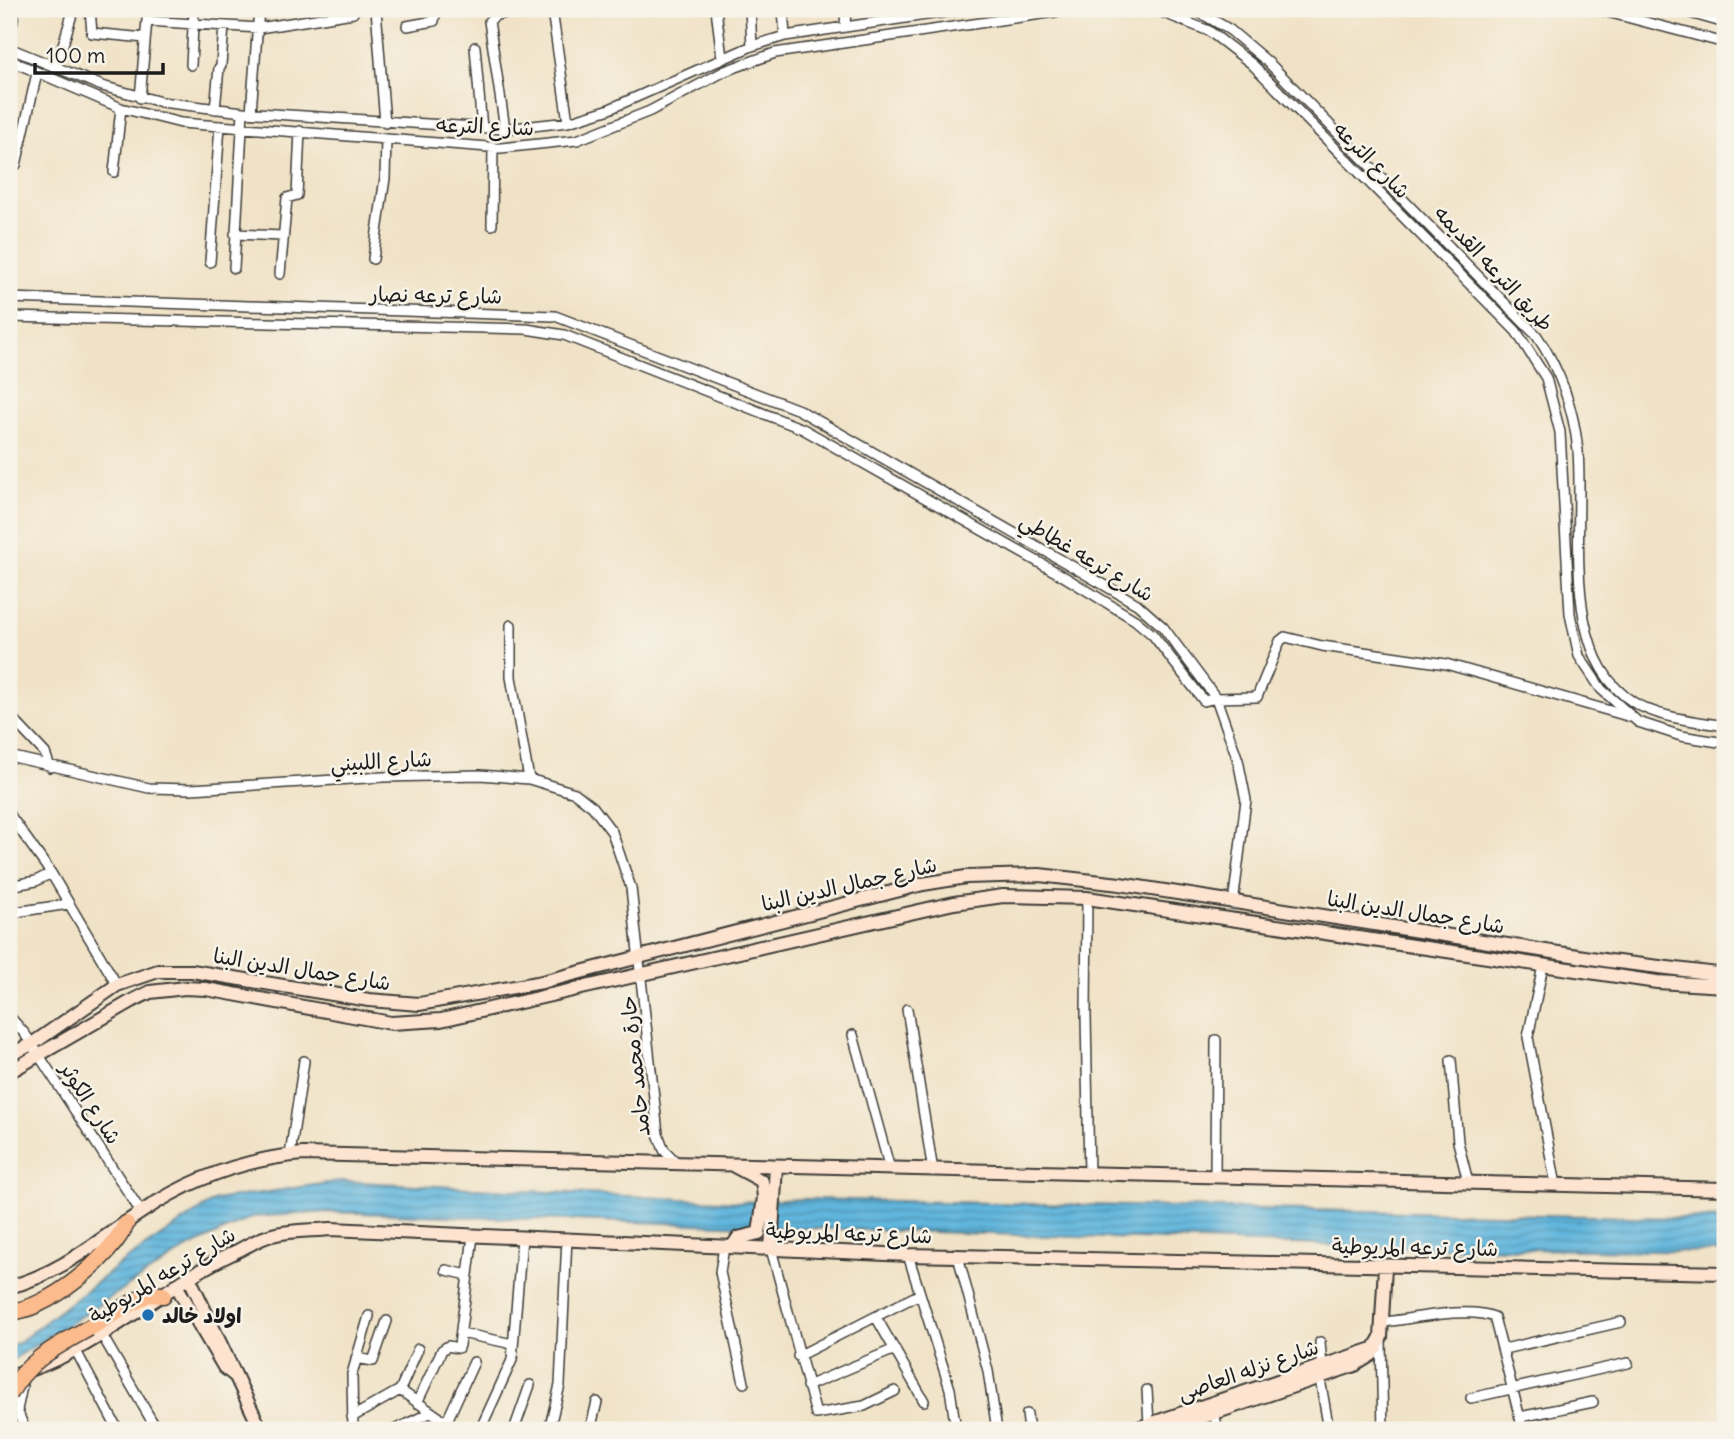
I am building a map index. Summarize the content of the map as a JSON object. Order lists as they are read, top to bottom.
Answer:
{
  "streets": {
    "main road": ["شارع جمال الدين البنا", "شارع ترعه المريوطية", "شارع نزله العاصى"],
    "street": [
      "شارع الترعه",
      "طريق الترعه القديمه",
      "شارع ترعه نصار",
      "شارع ترعه غطاطي",
      "شارع اللبيني",
      "حارة محمد حامد",
      "شارع الكوثر"
    ]
  },
  "crossings": [
    ["شارع ترعه نصار", "شارع ترعه غطاطي"],
    ["شارع ترعه غطاطي", "شارع جمال الدين البنا"],
    ["شارع اللبيني", "شارع جمال الدين البنا"],
    ["شارع اللبيني", "حارة محمد حامد"],
    ["شارع جمال الدين البنا", "حارة محمد حامد"],
    ["شارع جمال الدين البنا", "شارع الكوثر"]
  ],
  "places": ["اولاد خالد"],
  "scale_bar": "100 m"
}
